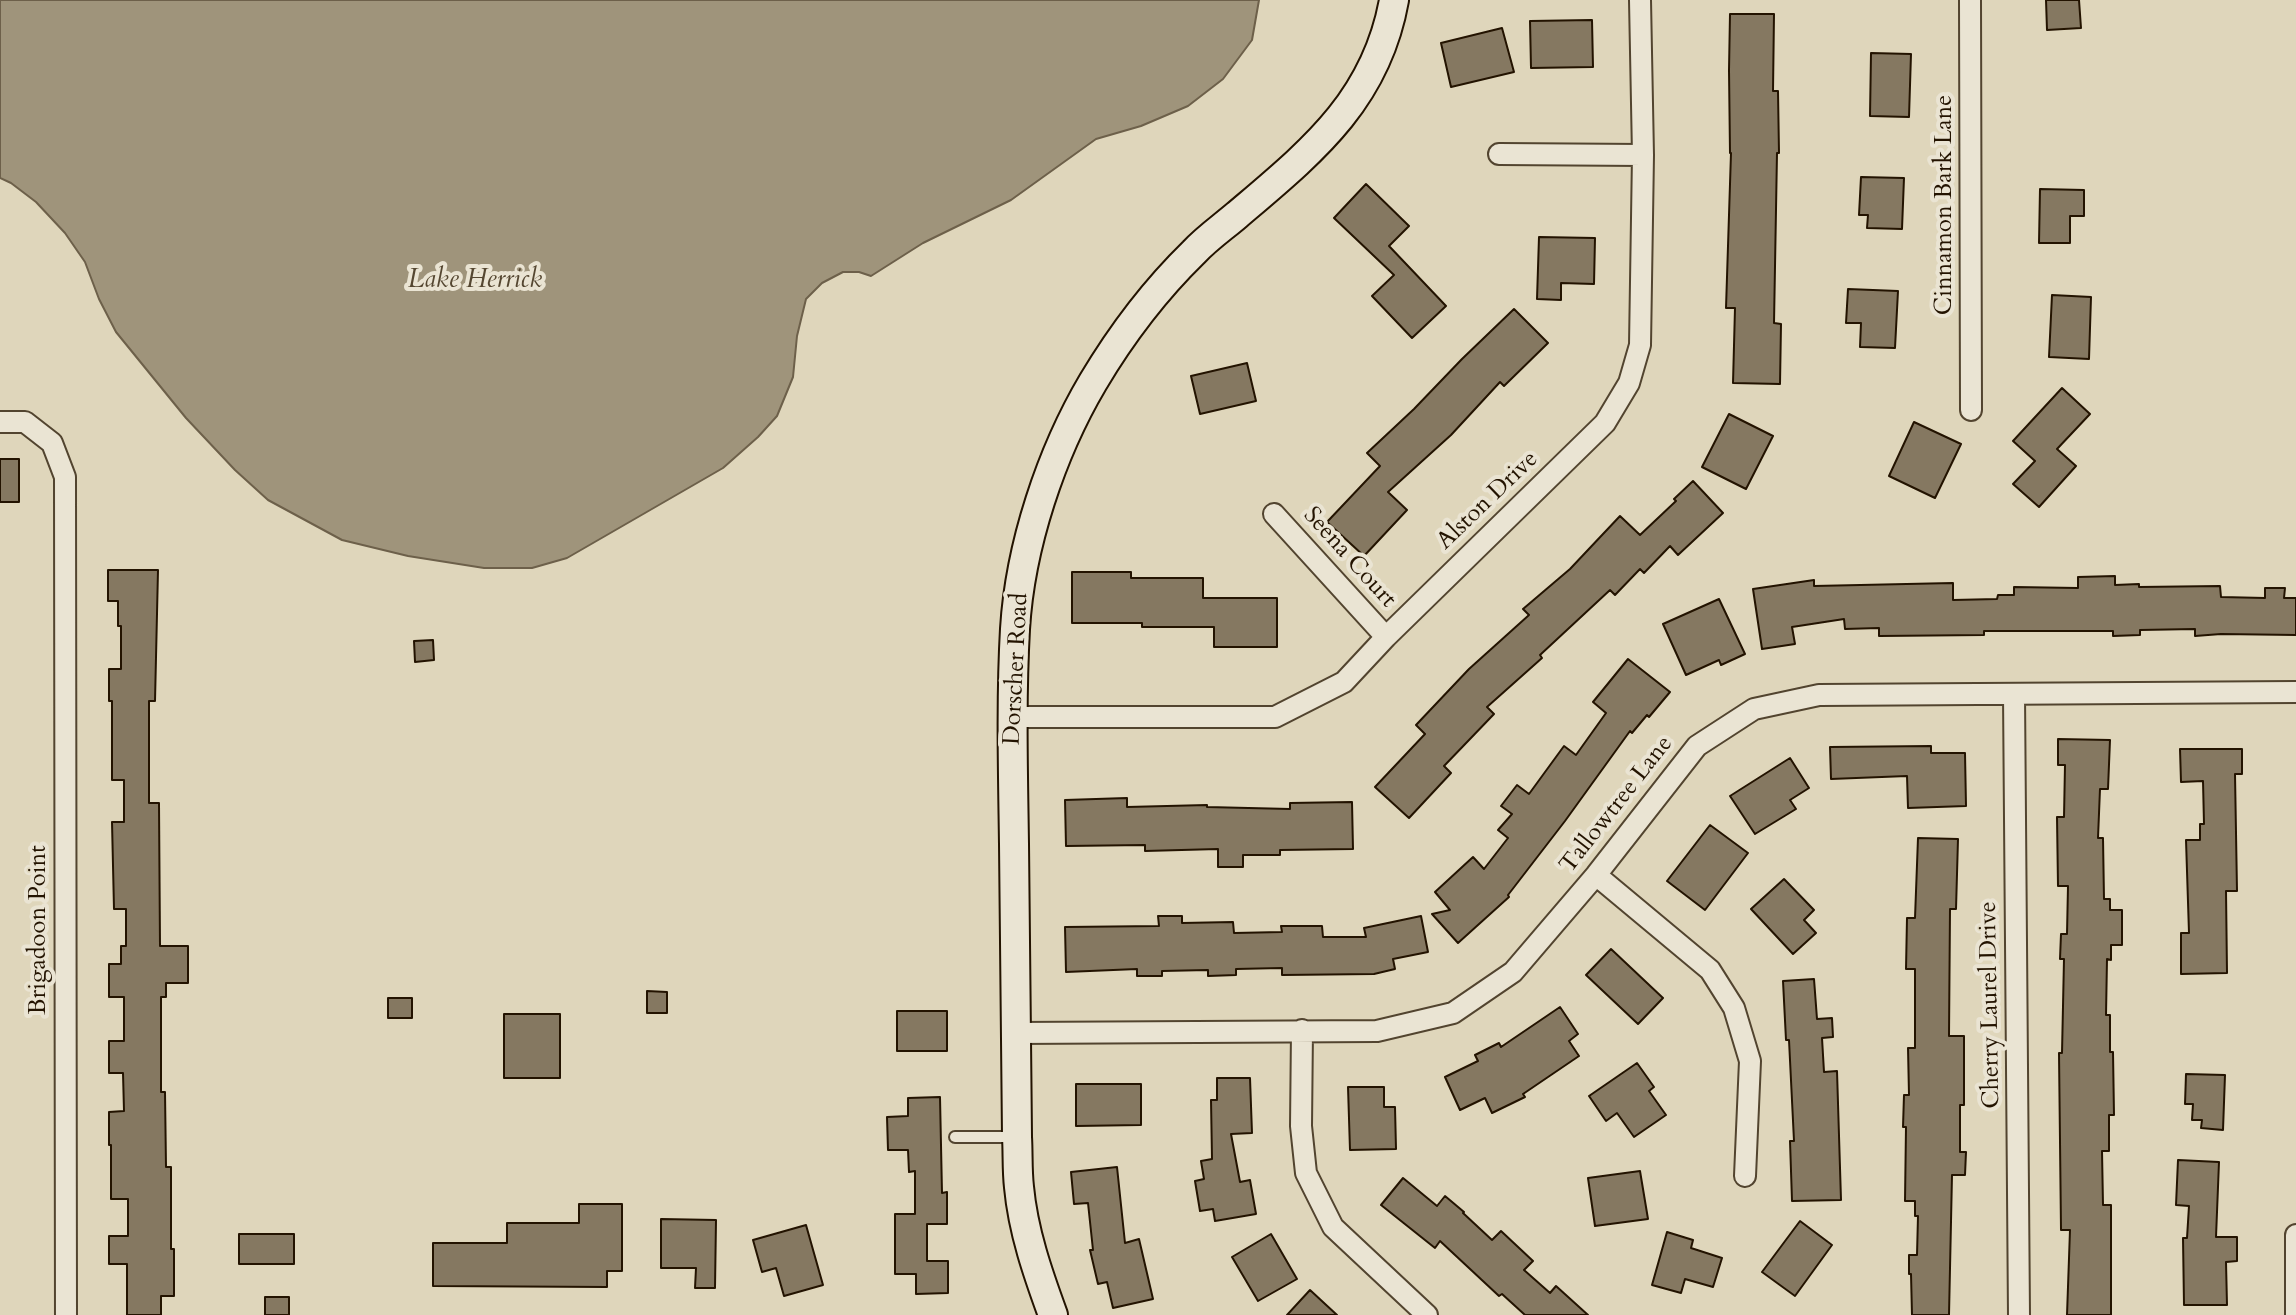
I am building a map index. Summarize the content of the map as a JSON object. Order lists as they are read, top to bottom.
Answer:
{
  "streets": {
    "street": [
      "Cinnamon Bark Lane",
      "Alston Drive",
      "Seena Court",
      "Dorscher Road",
      "Tallowtree Lane",
      "Brigadoon Point",
      "Cherry Laurel Drive"
    ]
  },
  "crossings": [
    ["Alston Drive", "Seena Court"],
    ["Alston Drive", "Dorscher Road"],
    ["Dorscher Road", "Tallowtree Lane"],
    ["Tallowtree Lane", "Cherry Laurel Drive"]
  ],
  "water": ["Lake Herrick"]
}
